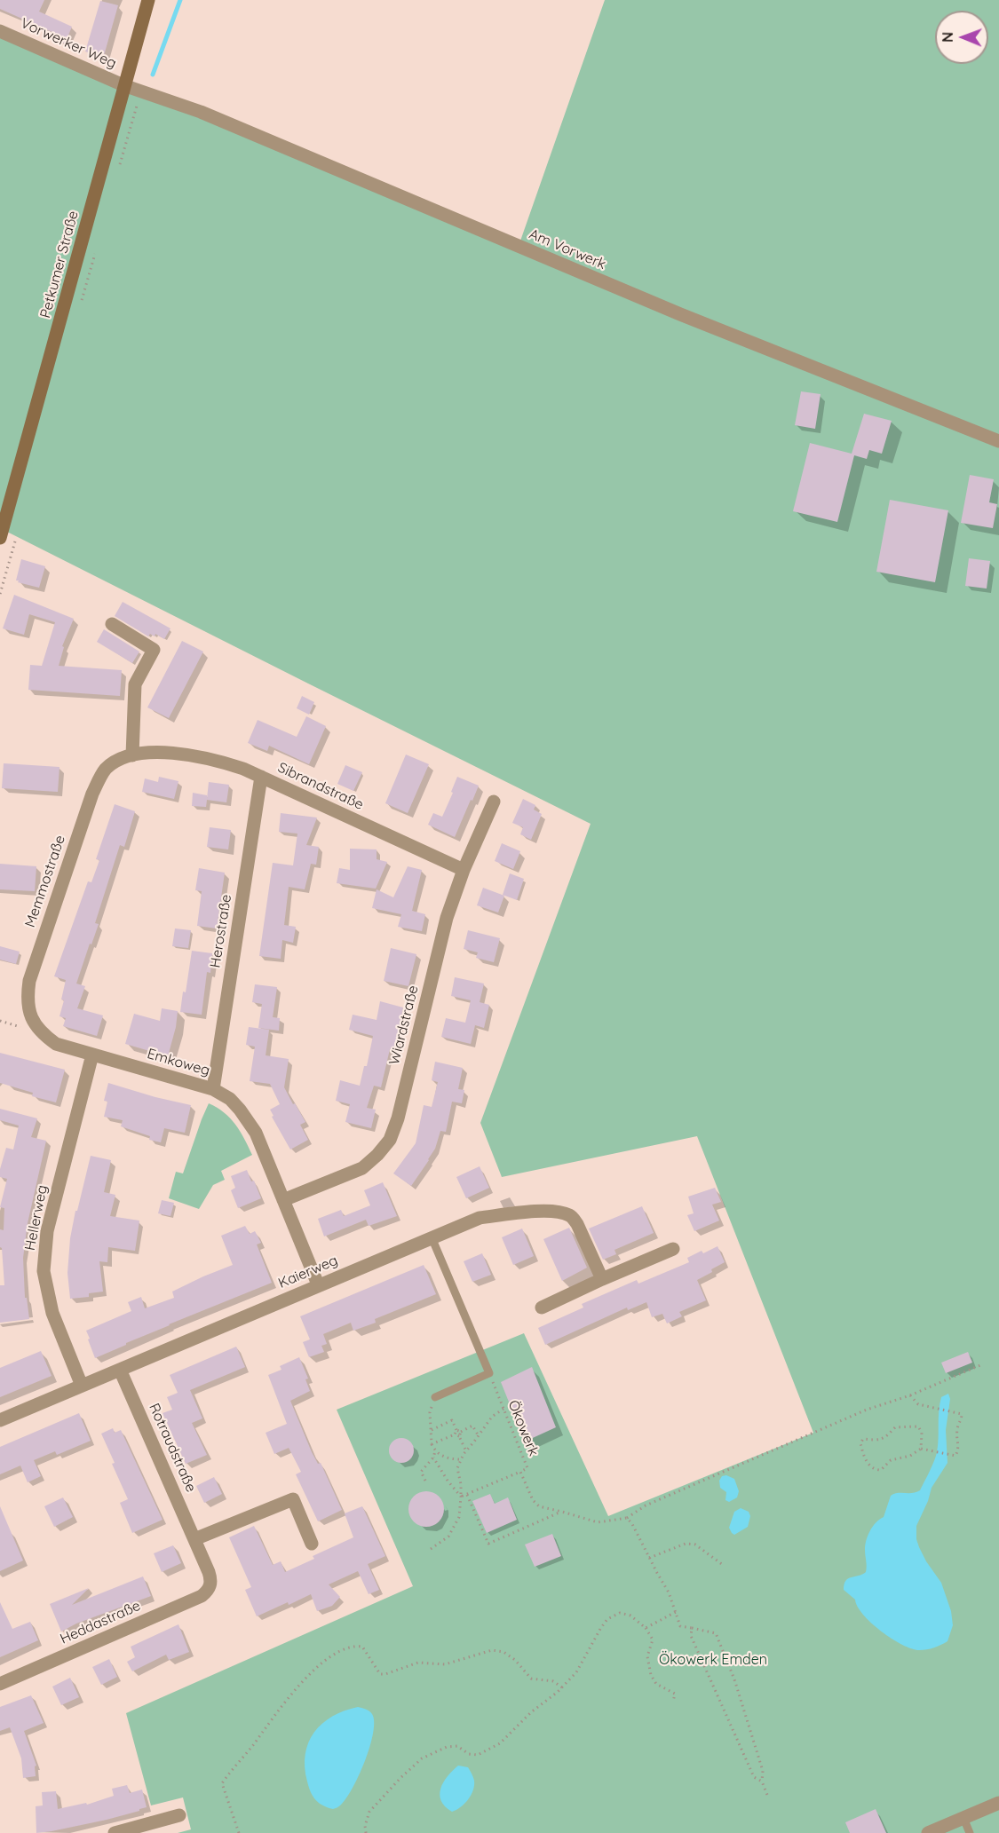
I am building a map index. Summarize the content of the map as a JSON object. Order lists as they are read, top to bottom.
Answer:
{
  "streets": {
    "main road": ["Petkumer Straße"],
    "street": [
      "Vorwerker Weg",
      "Am Vorwerk",
      "Sibrandstraße",
      "Memmostraße",
      "Herostraße",
      "Wiardstraße",
      "Emkoweg",
      "Hellerweg",
      "Kaierweg",
      "Rotraudstraße",
      "Heddastraße"
    ],
    "path": ["Ökowerk"]
  },
  "crossings": [
    ["Vorwerker Weg", "Am Vorwerk"],
    ["Vorwerker Weg", "Petkumer Straße"],
    ["Am Vorwerk", "Petkumer Straße"],
    ["Sibrandstraße", "Memmostraße"],
    ["Sibrandstraße", "Herostraße"],
    ["Sibrandstraße", "Wiardstraße"],
    ["Memmostraße", "Emkoweg"],
    ["Herostraße", "Emkoweg"],
    ["Wiardstraße", "Emkoweg"],
    ["Emkoweg", "Hellerweg"],
    ["Emkoweg", "Kaierweg"],
    ["Hellerweg", "Kaierweg"],
    ["Kaierweg", "Rotraudstraße"],
    ["Rotraudstraße", "Heddastraße"]
  ],
  "parks": ["Ökowerk Emden"],
  "north": "left"
}
